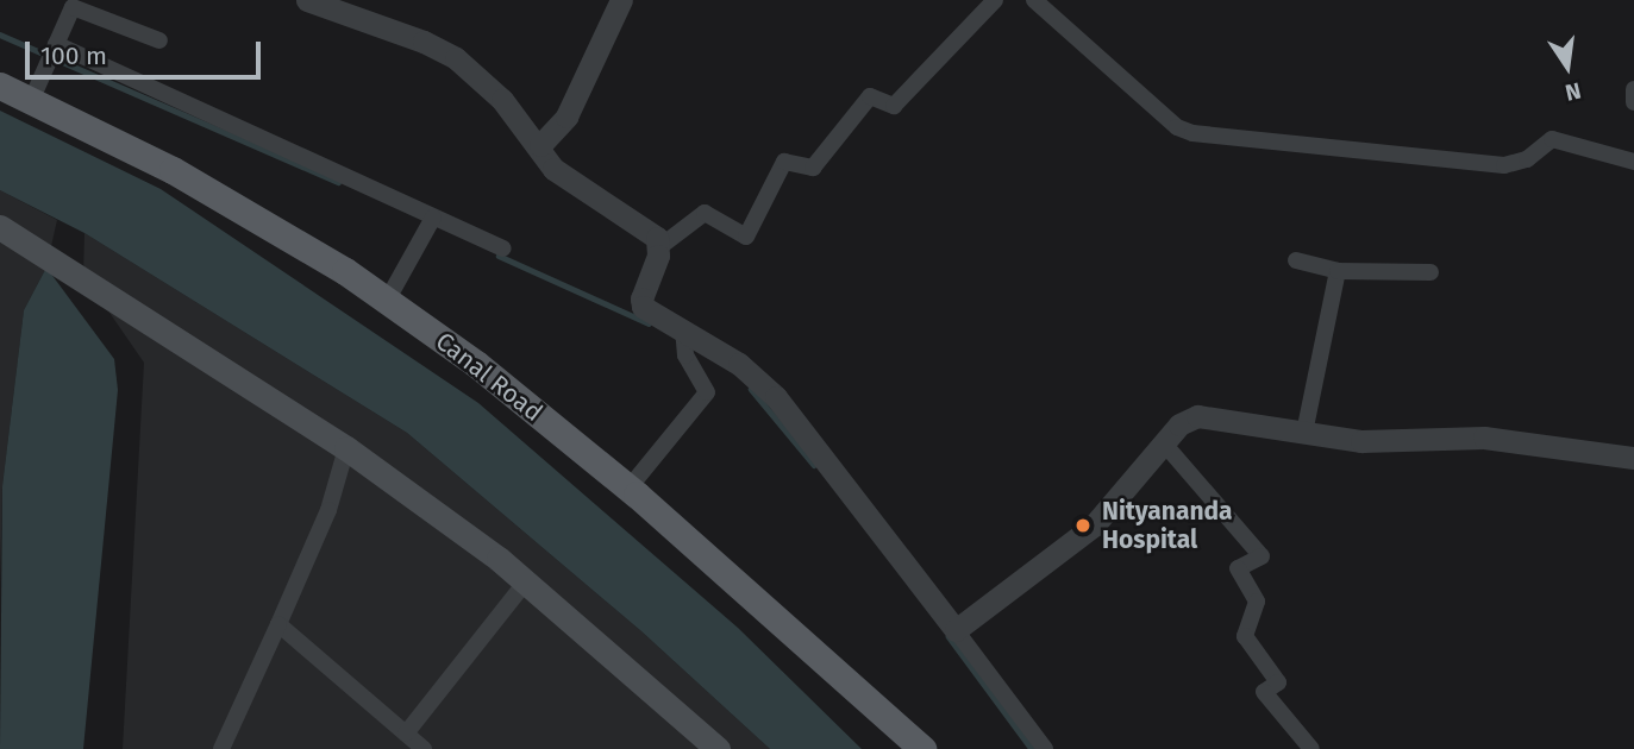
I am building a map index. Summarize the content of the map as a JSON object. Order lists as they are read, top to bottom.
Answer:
{
  "streets": {
    "main road": ["Canal Road"]
  },
  "places": ["Nityananda Hospital"],
  "scale_bar": "100 m",
  "north": "bottom"
}
